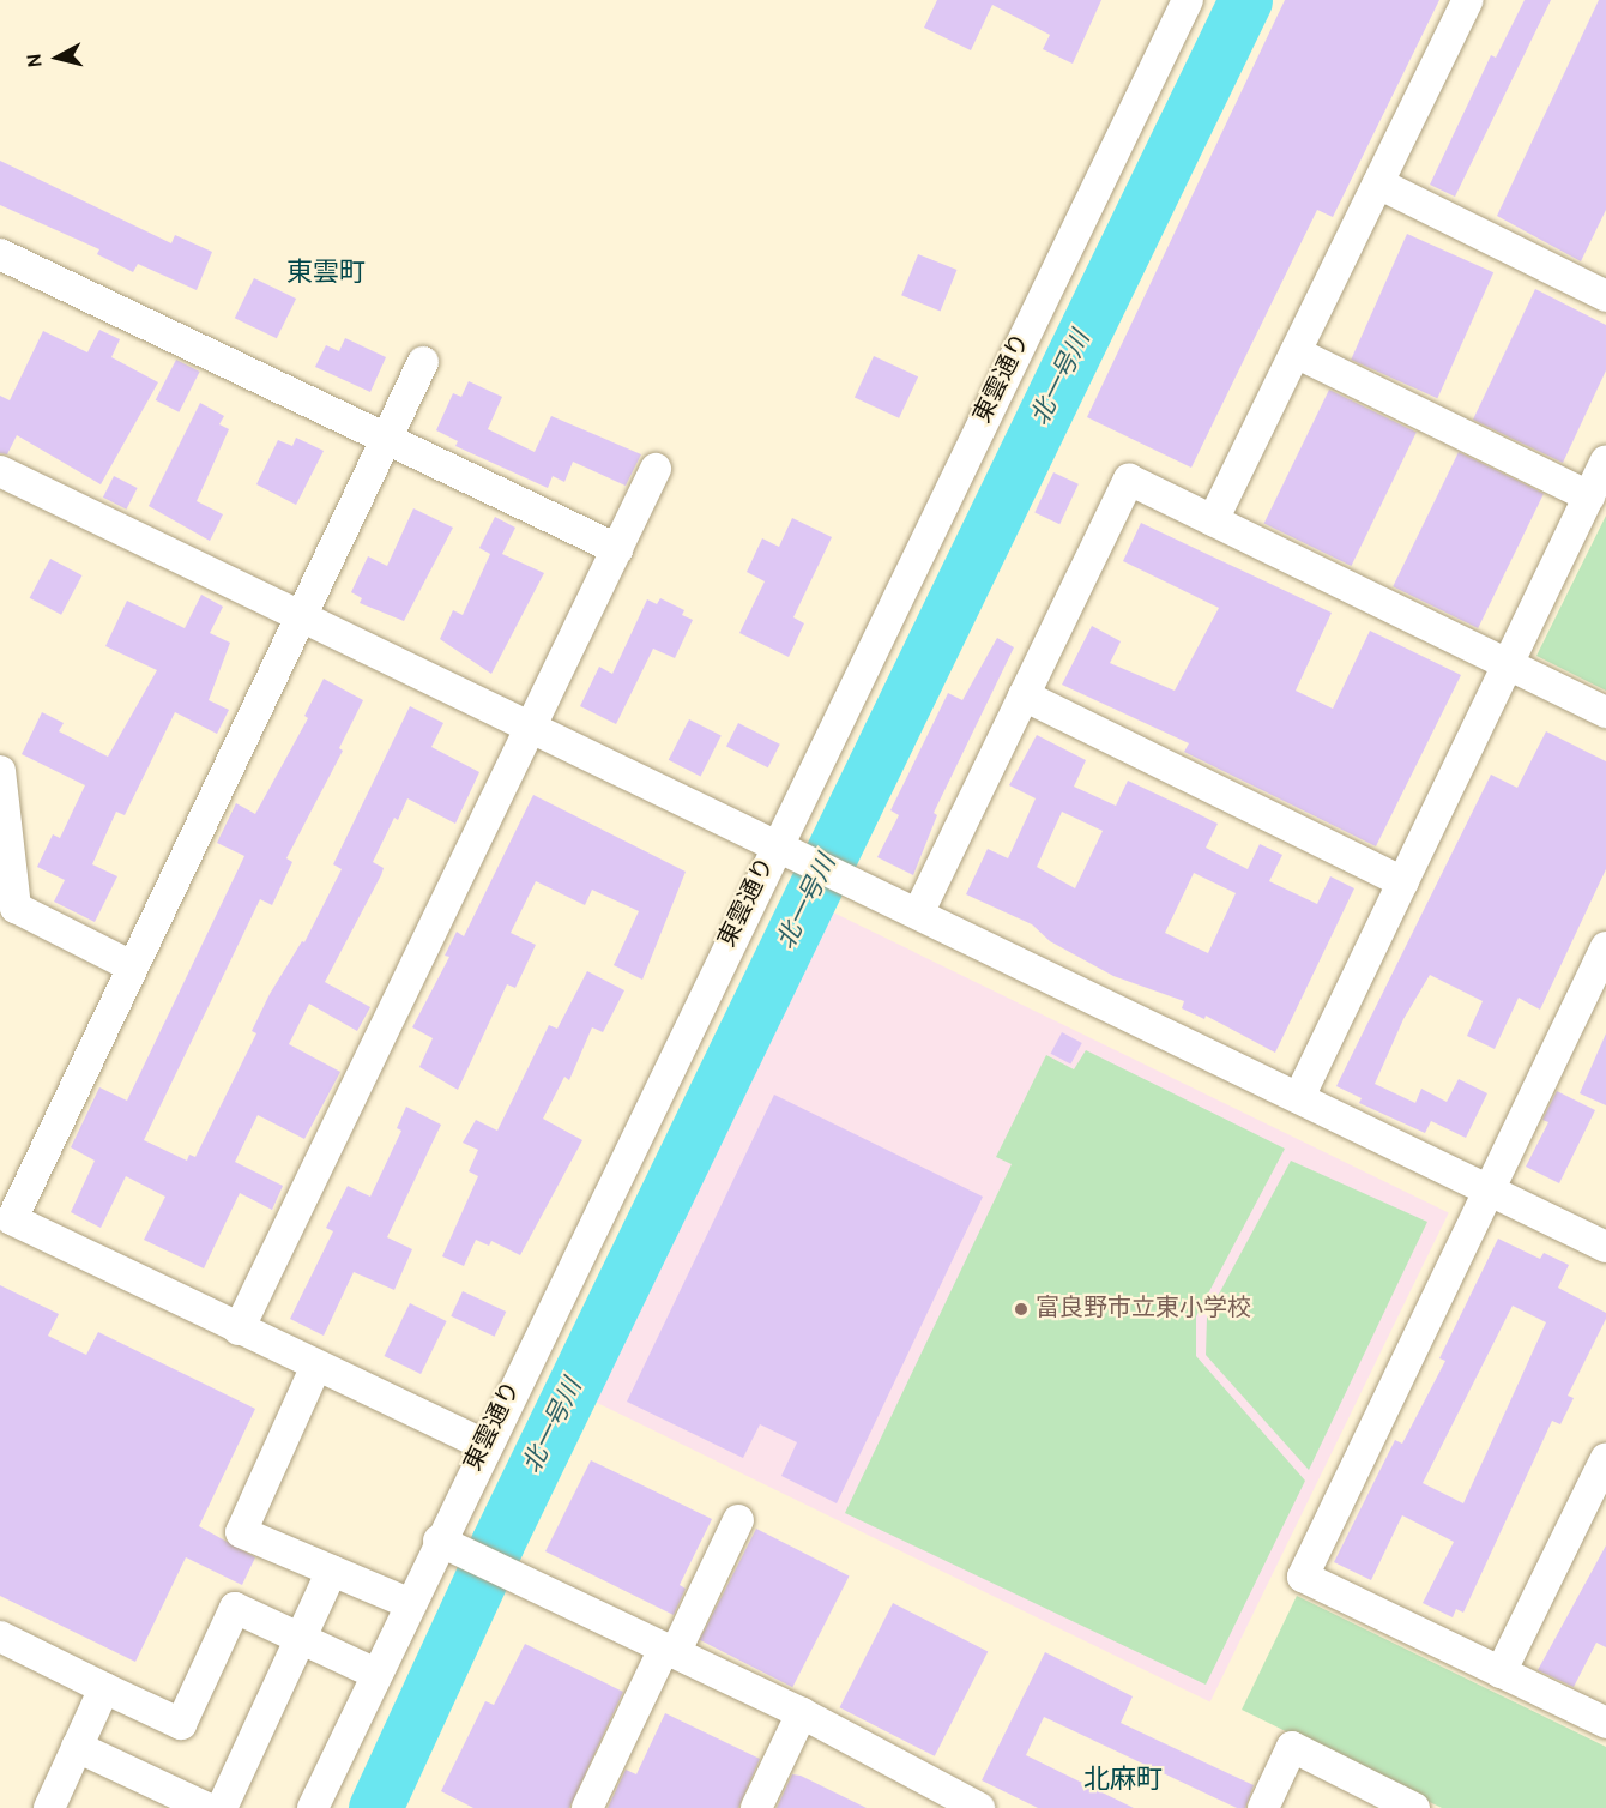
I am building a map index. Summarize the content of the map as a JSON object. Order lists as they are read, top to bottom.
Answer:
{
  "streets": {
    "street": ["東雲通り"]
  },
  "districts": ["東雲町", "北麻町"],
  "water": ["北一号川"],
  "places": ["富良野市立東小学校"],
  "north": "left"
}
